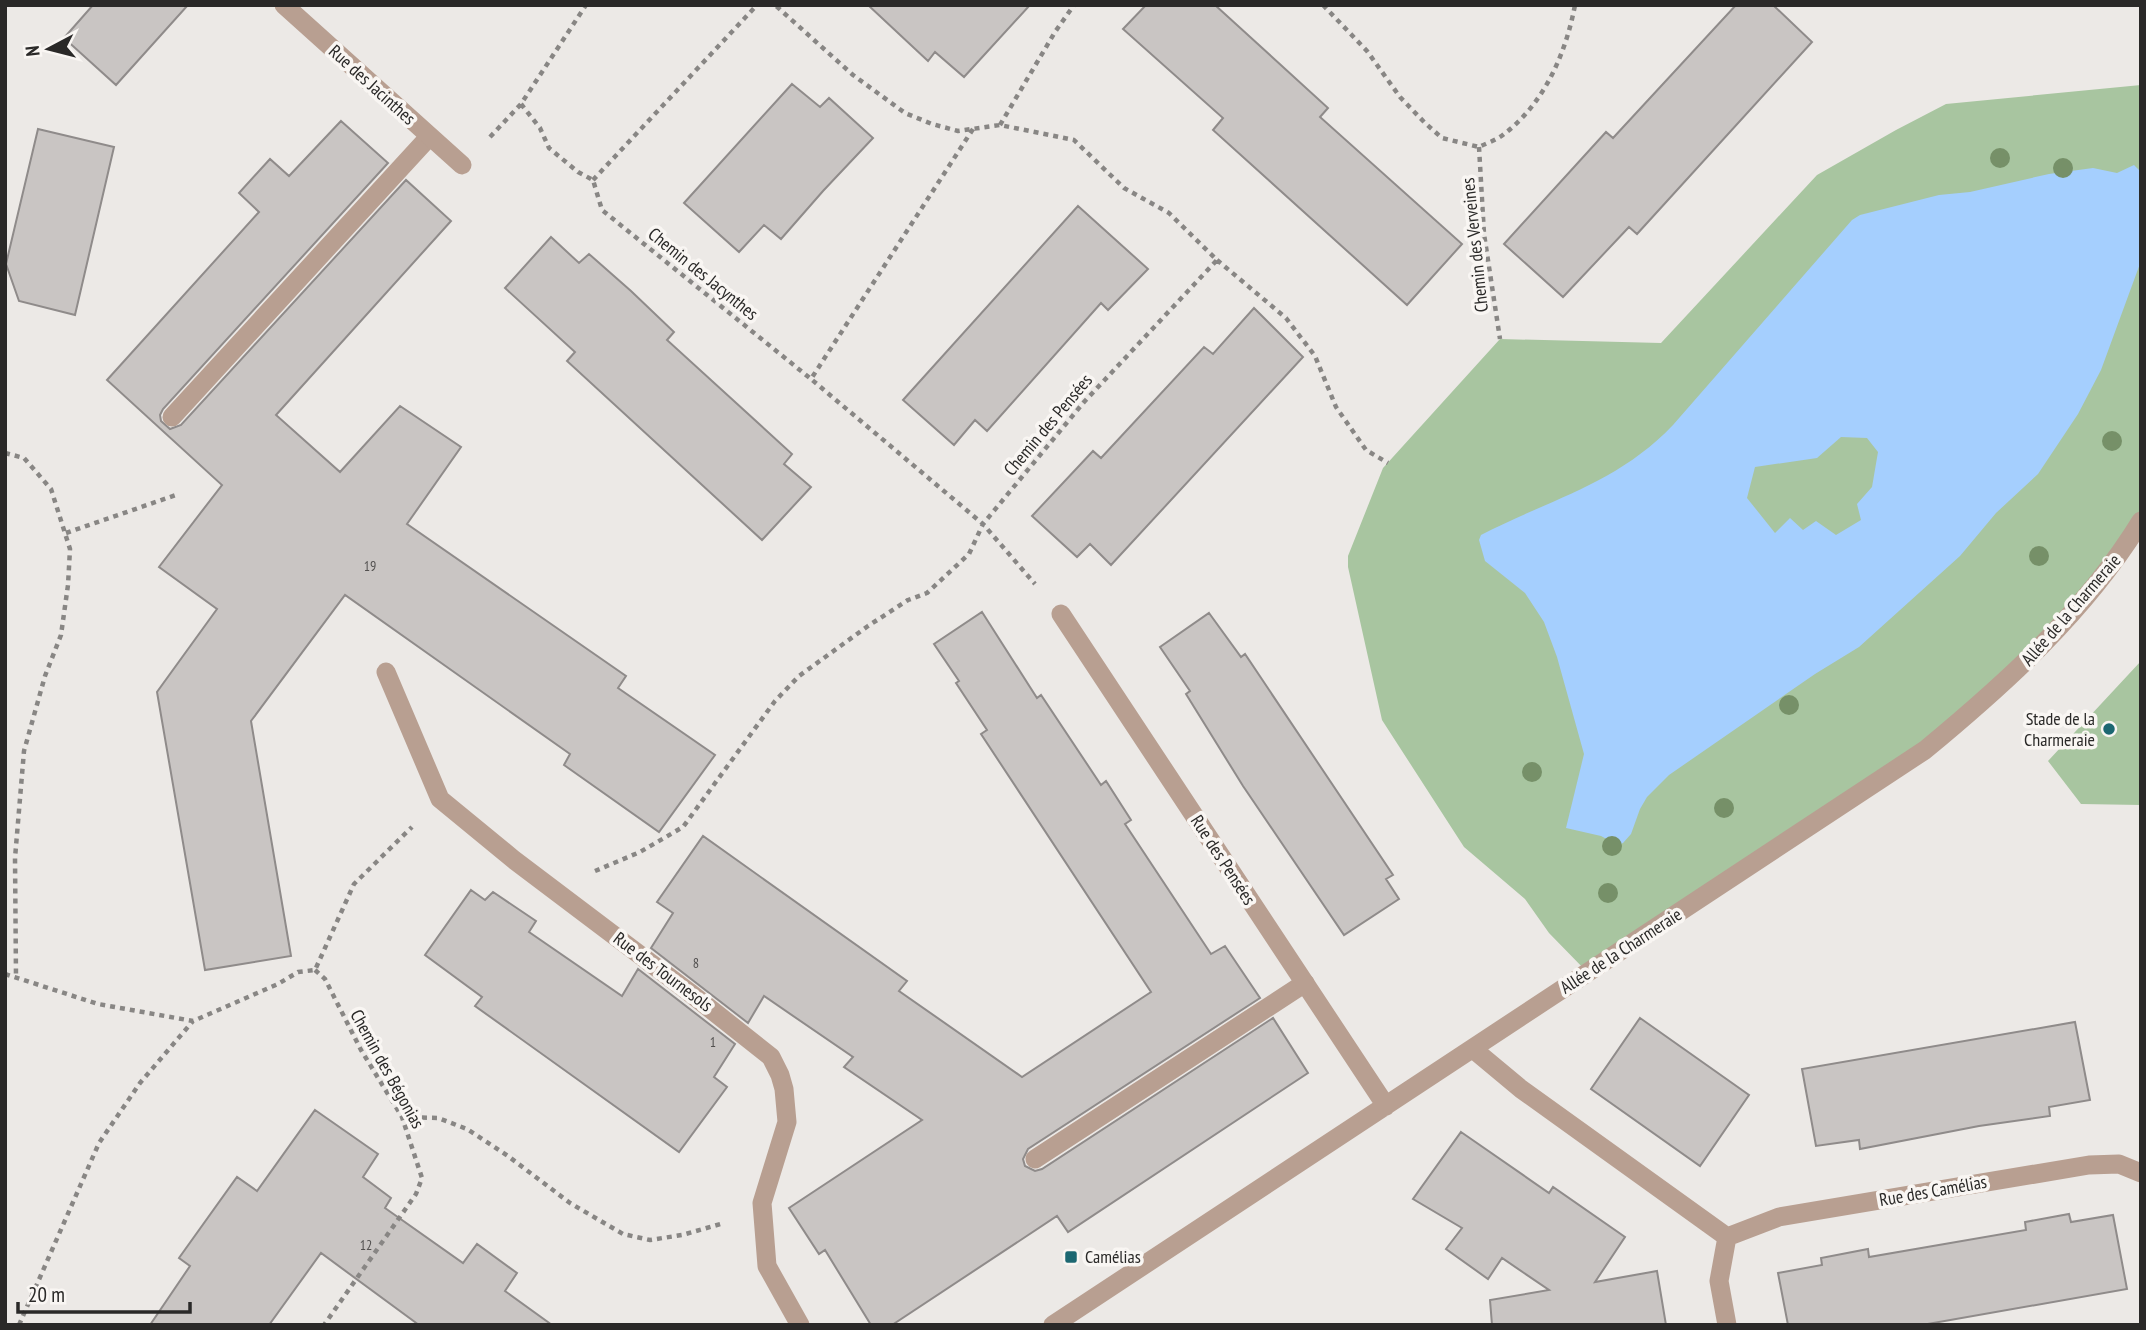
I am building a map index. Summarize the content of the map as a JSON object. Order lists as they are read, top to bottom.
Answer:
{
  "streets": {
    "street": [
      "Rue des Jacinthes",
      "Allée de la Charmeraie",
      "Rue des Pensées",
      "Rue des Tournesols",
      "Rue des Camélias"
    ],
    "path": [
      "Chemin des Verveines",
      "Chemin des Jacynthes",
      "Chemin des Pensées",
      "Chemin des Bégonias"
    ]
  },
  "crossings": [
    ["Chemin des Jacynthes", "Chemin des Pensées"],
    ["Chemin des Pensées", "Rue des Tournesols"],
    ["Allée de la Charmeraie", "Rue des Pensées"]
  ],
  "places": {
    "other": ["Stade de la Charmeraie"],
    "transit": ["Camélias"]
  },
  "house_numbers": [
    "19",
    "8",
    "1",
    "12"
  ],
  "scale_bar": "20 m",
  "north": "left"
}
